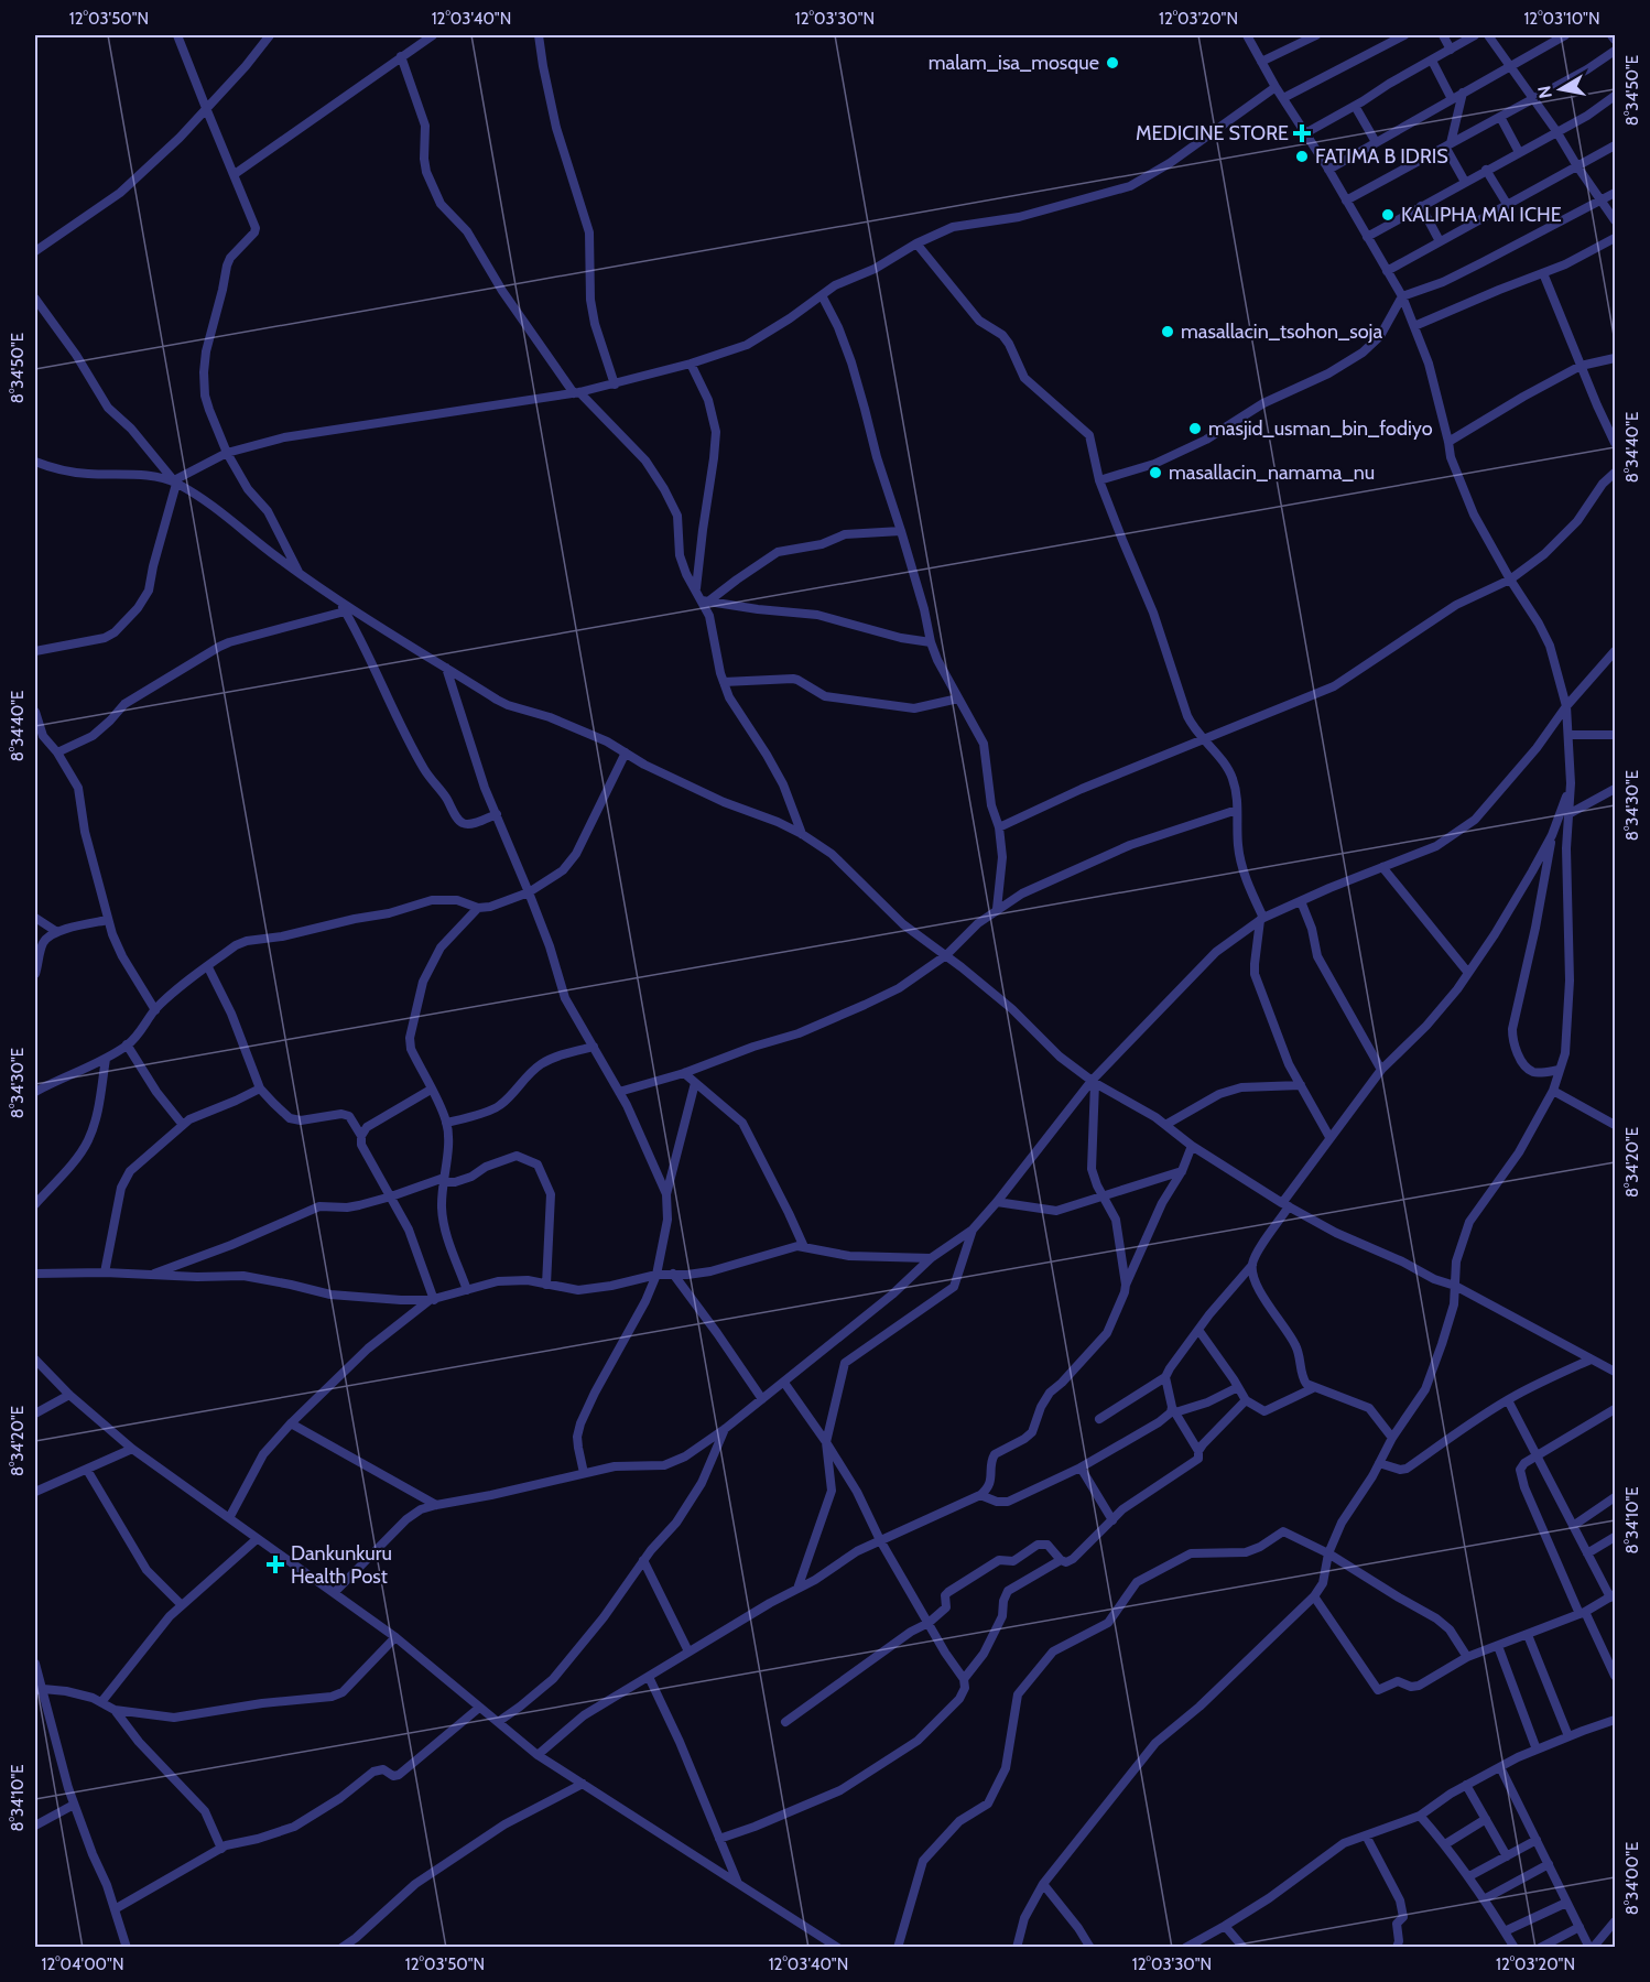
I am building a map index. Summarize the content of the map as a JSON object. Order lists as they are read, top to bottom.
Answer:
{
  "places": {
    "other": [
      "malam_isa_mosque",
      "FATIMA B IDRIS",
      "KALIPHA MAI ICHE",
      "masallacin_tsohon_soja",
      "masjid_usman_bin_fodiyo",
      "masallacin_namama_nu"
    ],
    "health": ["MEDICINE STORE", "Dankunkuru Health Post"]
  },
  "north": "left",
  "coordinates": [
    "12°03'50\"N",
    "12°03'40\"N",
    "12°03'30\"N",
    "12°03'20\"N",
    "12°03'10\"N",
    "8°34'50\"E",
    "8°34'40\"E",
    "8°34'30\"E",
    "8°34'20\"E",
    "8°34'10\"E",
    "8°34'00\"E",
    "12°04'00\"N"
  ]
}
